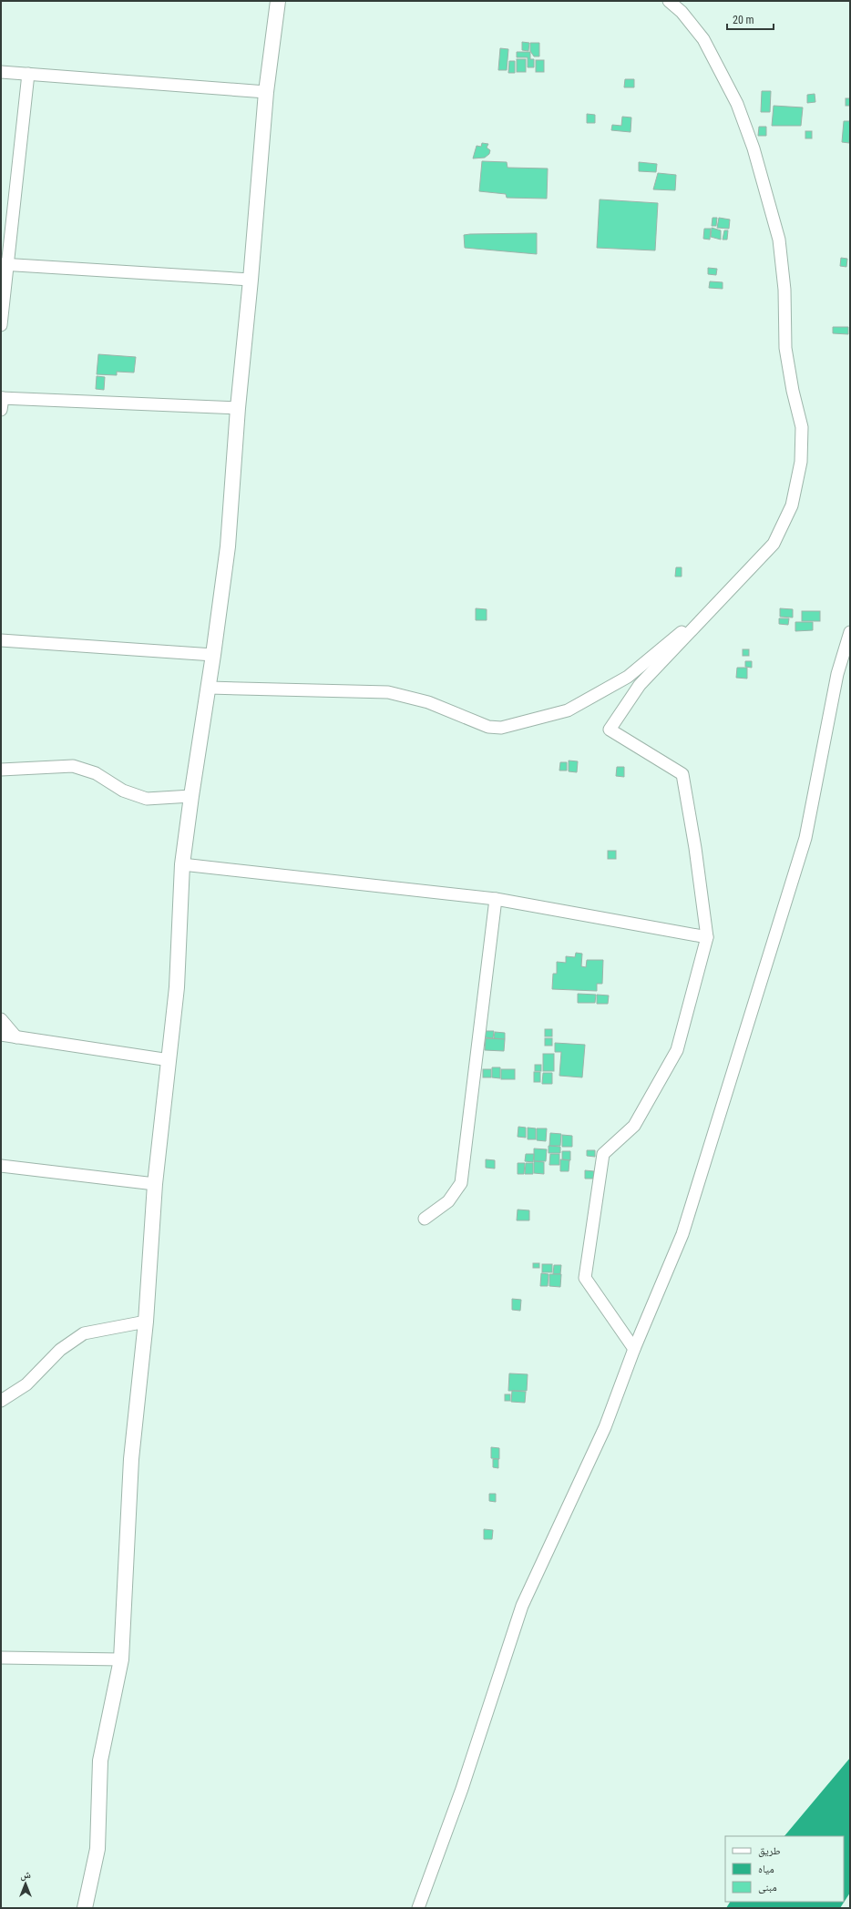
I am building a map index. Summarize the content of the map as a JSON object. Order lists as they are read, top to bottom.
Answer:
{
  "legend": ["طريق", "مياه", "مبنى"],
  "scale_bar": "20 m",
  "north": "top"
}
